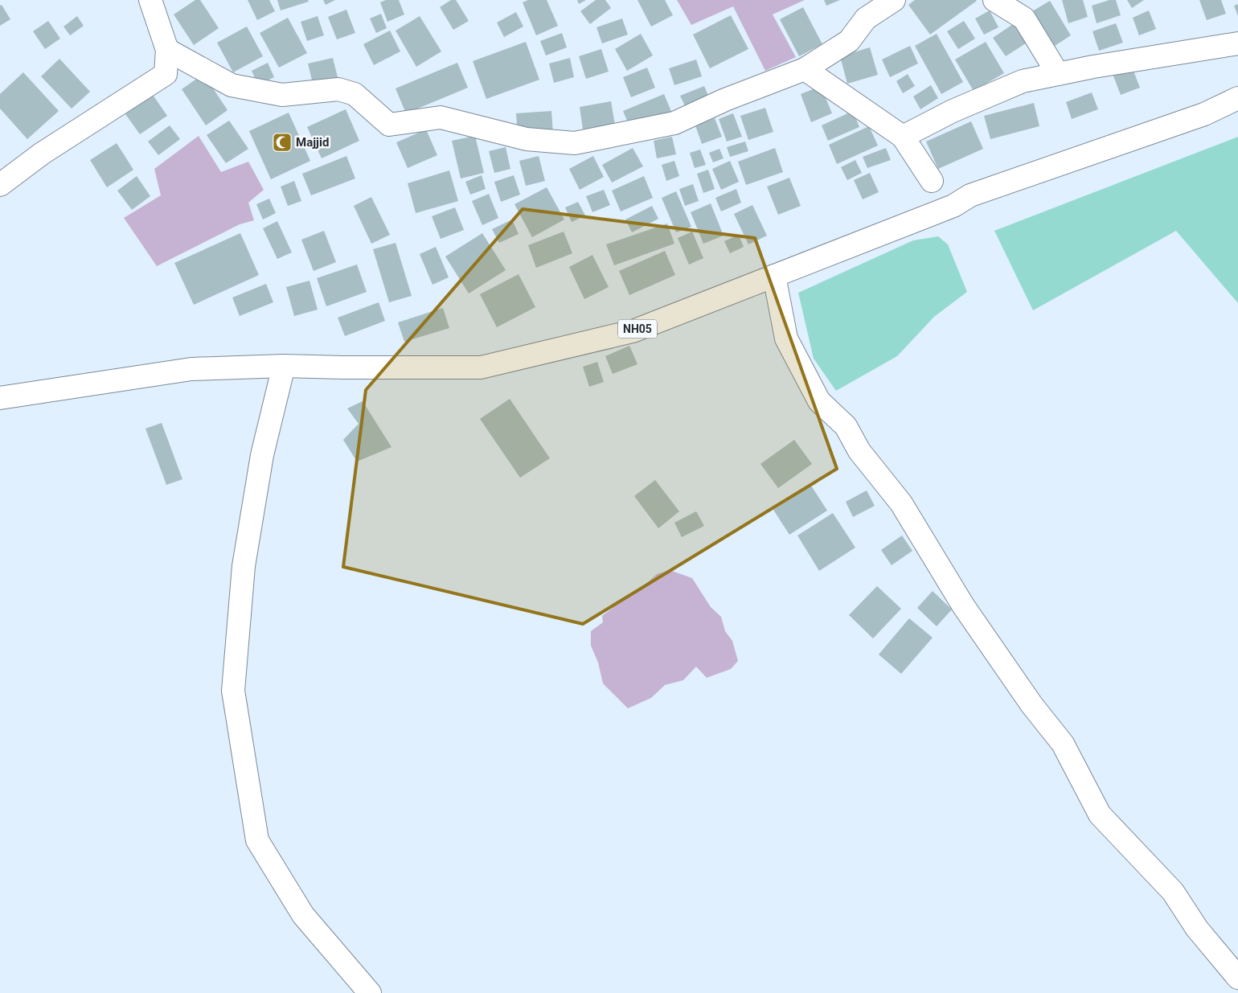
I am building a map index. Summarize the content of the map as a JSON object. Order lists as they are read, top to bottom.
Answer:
{
  "streets": {
    "street": ["NH05"]
  },
  "places": {
    "mosque": ["Majjid"]
  }
}
